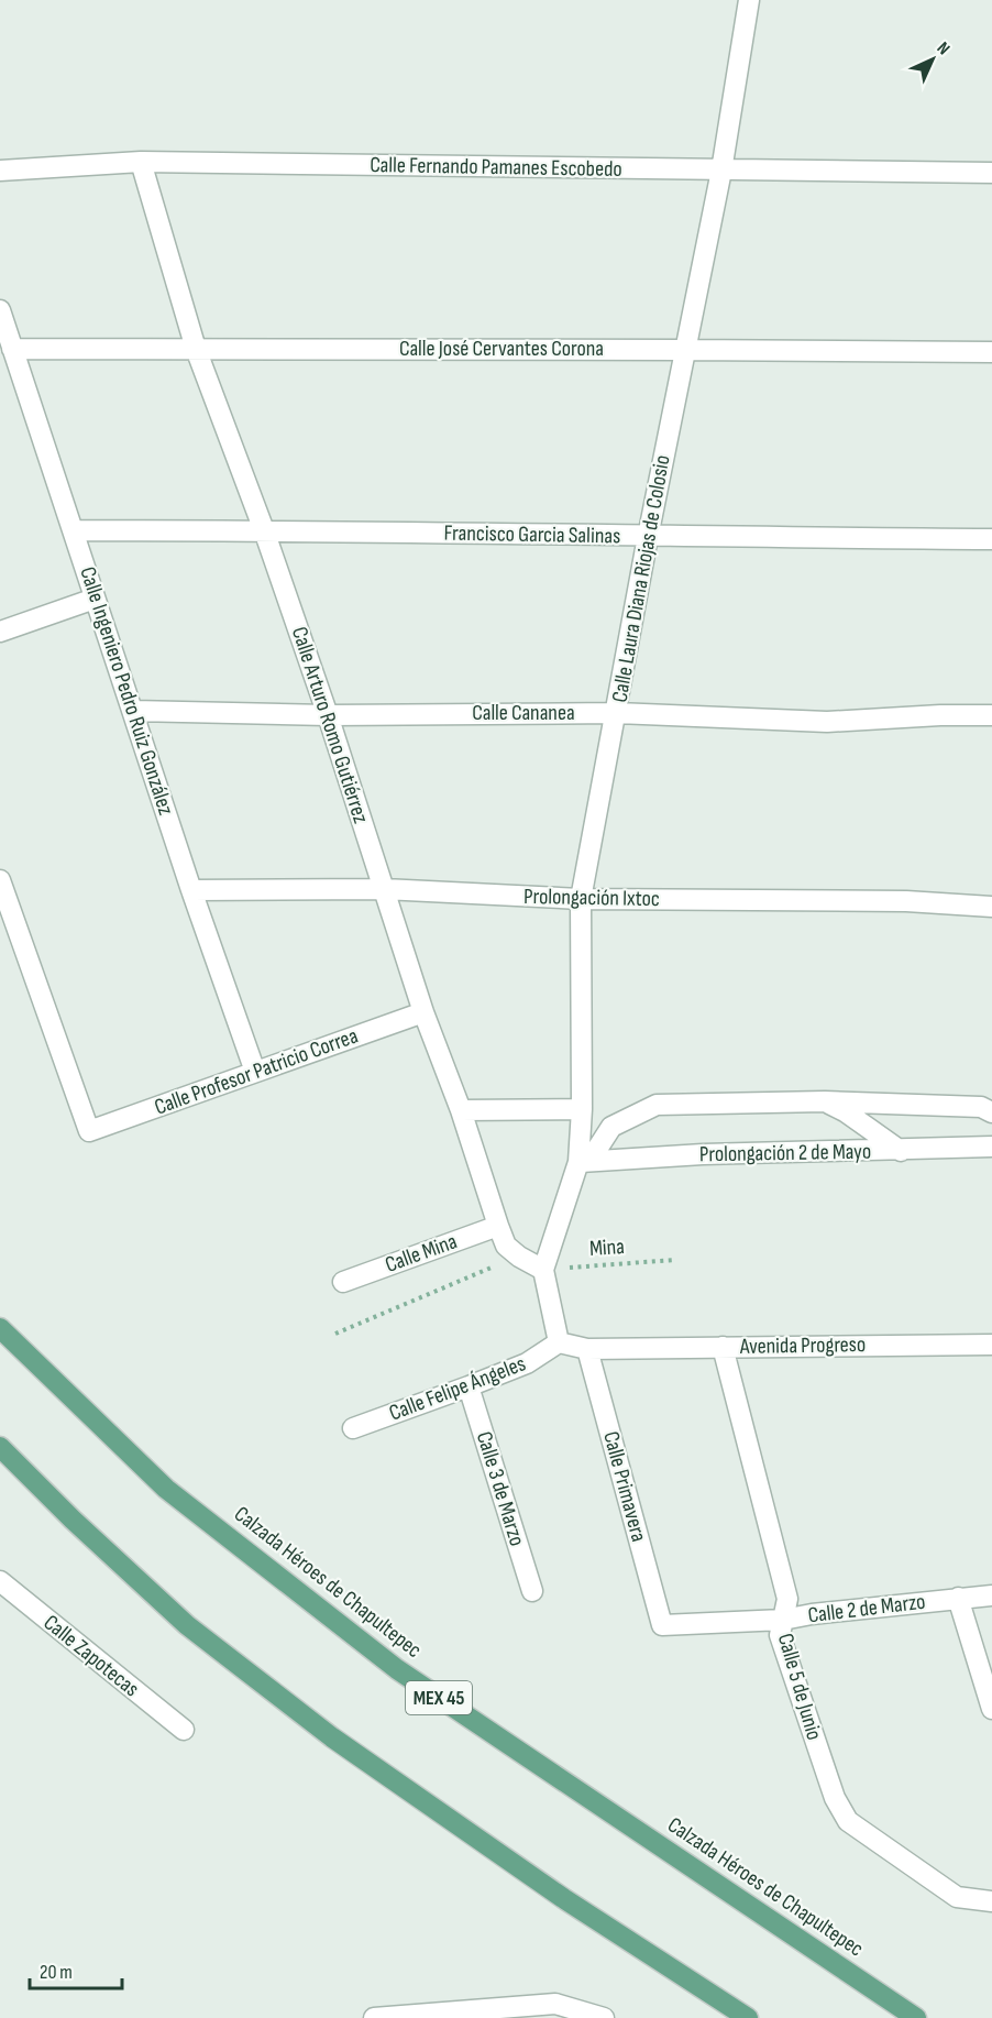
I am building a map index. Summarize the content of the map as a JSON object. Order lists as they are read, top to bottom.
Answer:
{
  "streets": {
    "main road": ["Calzada Héroes de Chapultepec", "MEX 45"],
    "street": [
      "Calle Fernando Pamanes Escobedo",
      "Calle José Cervantes Corona",
      "Francisco Garcia Salinas",
      "Calle Laura Diana Riojas de Colosio",
      "Calle Ingeniero Pedro Ruiz González",
      "Calle Cananea",
      "Calle Arturo Romo Gutiérrez",
      "Prolongación Ixtoc",
      "Calle Profesor Patricio Correa",
      "Prolongación 2 de Mayo",
      "Calle Mina",
      "Avenida Progreso",
      "Calle Felipe Ángeles",
      "Calle Primavera",
      "Calle 3 de Marzo",
      "Calle 2 de Marzo",
      "Calle Zapotecas",
      "Calle 5 de Junio"
    ],
    "path": ["Mina"]
  },
  "crossings": [
    ["Calle Fernando Pamanes Escobedo", "Calle Laura Diana Riojas de Colosio"],
    ["Calle Fernando Pamanes Escobedo", "Calle Arturo Romo Gutiérrez"],
    ["Calle José Cervantes Corona", "Calle Laura Diana Riojas de Colosio"],
    ["Calle José Cervantes Corona", "Calle Ingeniero Pedro Ruiz González"],
    ["Calle José Cervantes Corona", "Calle Arturo Romo Gutiérrez"],
    ["Francisco Garcia Salinas", "Calle Laura Diana Riojas de Colosio"],
    ["Francisco Garcia Salinas", "Calle Ingeniero Pedro Ruiz González"],
    ["Francisco Garcia Salinas", "Calle Arturo Romo Gutiérrez"],
    ["Calle Laura Diana Riojas de Colosio", "Calle Cananea"],
    ["Calle Laura Diana Riojas de Colosio", "Prolongación Ixtoc"],
    ["Calle Laura Diana Riojas de Colosio", "Prolongación 2 de Mayo"],
    ["Calle Ingeniero Pedro Ruiz González", "Calle Cananea"],
    ["Calle Ingeniero Pedro Ruiz González", "Prolongación Ixtoc"],
    ["Calle Ingeniero Pedro Ruiz González", "Calle Profesor Patricio Correa"],
    ["Calle Cananea", "Calle Arturo Romo Gutiérrez"],
    ["Calle Arturo Romo Gutiérrez", "Prolongación Ixtoc"],
    ["Calle Arturo Romo Gutiérrez", "Calle Profesor Patricio Correa"],
    ["Calle Arturo Romo Gutiérrez", "Mina"],
    ["Calle Arturo Romo Gutiérrez", "Calle Mina"],
    ["Avenida Progreso", "Calle Felipe Ángeles"],
    ["Avenida Progreso", "Calle Primavera"],
    ["Avenida Progreso", "Calle 5 de Junio"],
    ["Calle Felipe Ángeles", "Calle 3 de Marzo"],
    ["Calle Primavera", "Calle 2 de Marzo"],
    ["Calle 2 de Marzo", "Calle 5 de Junio"]
  ],
  "scale_bar": "20 m",
  "north": "top right"
}
